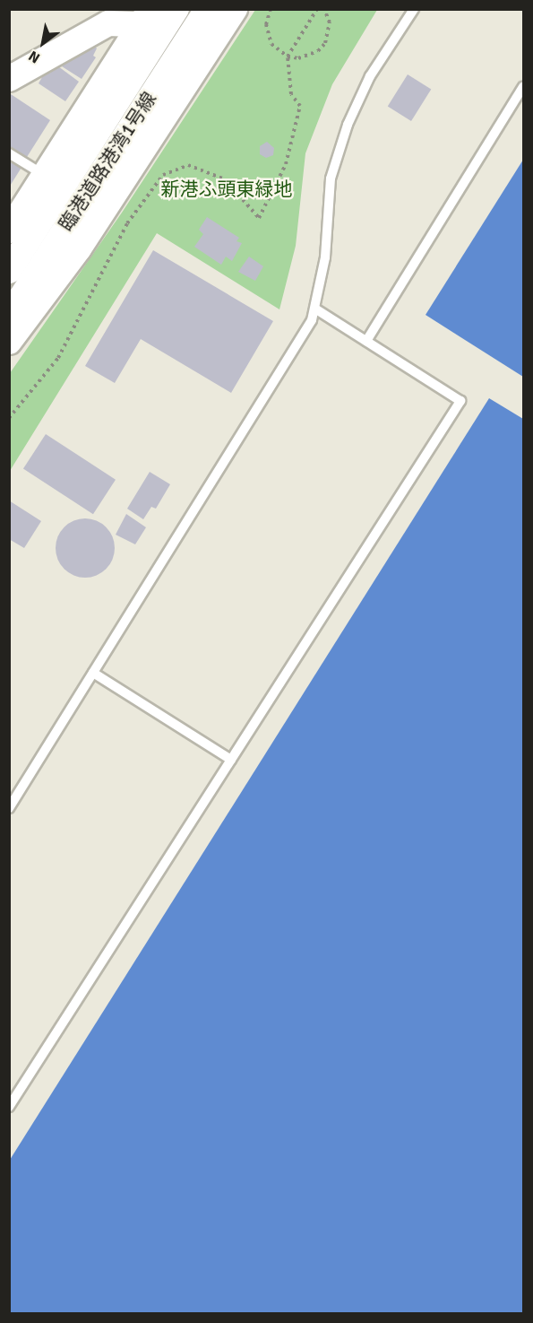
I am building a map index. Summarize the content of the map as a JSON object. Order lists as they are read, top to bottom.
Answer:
{
  "streets": {
    "street": ["臨港道路港湾1号線"]
  },
  "parks": ["新港ふ頭東緑地"],
  "north": "bottom left"
}
